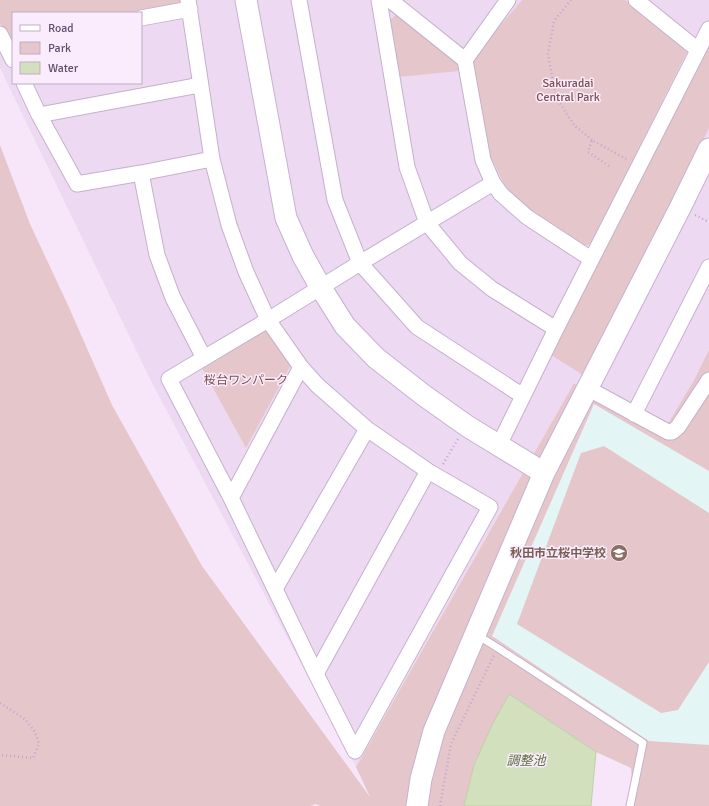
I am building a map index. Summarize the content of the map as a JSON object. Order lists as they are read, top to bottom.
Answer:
{
  "water": ["調整池"],
  "parks": ["Sakuradai Central Park", "桜台ワンパーク"],
  "places": {
    "school or university": ["秋田市立桜中学校"]
  },
  "legend": ["Road", "Park", "Water"]
}
